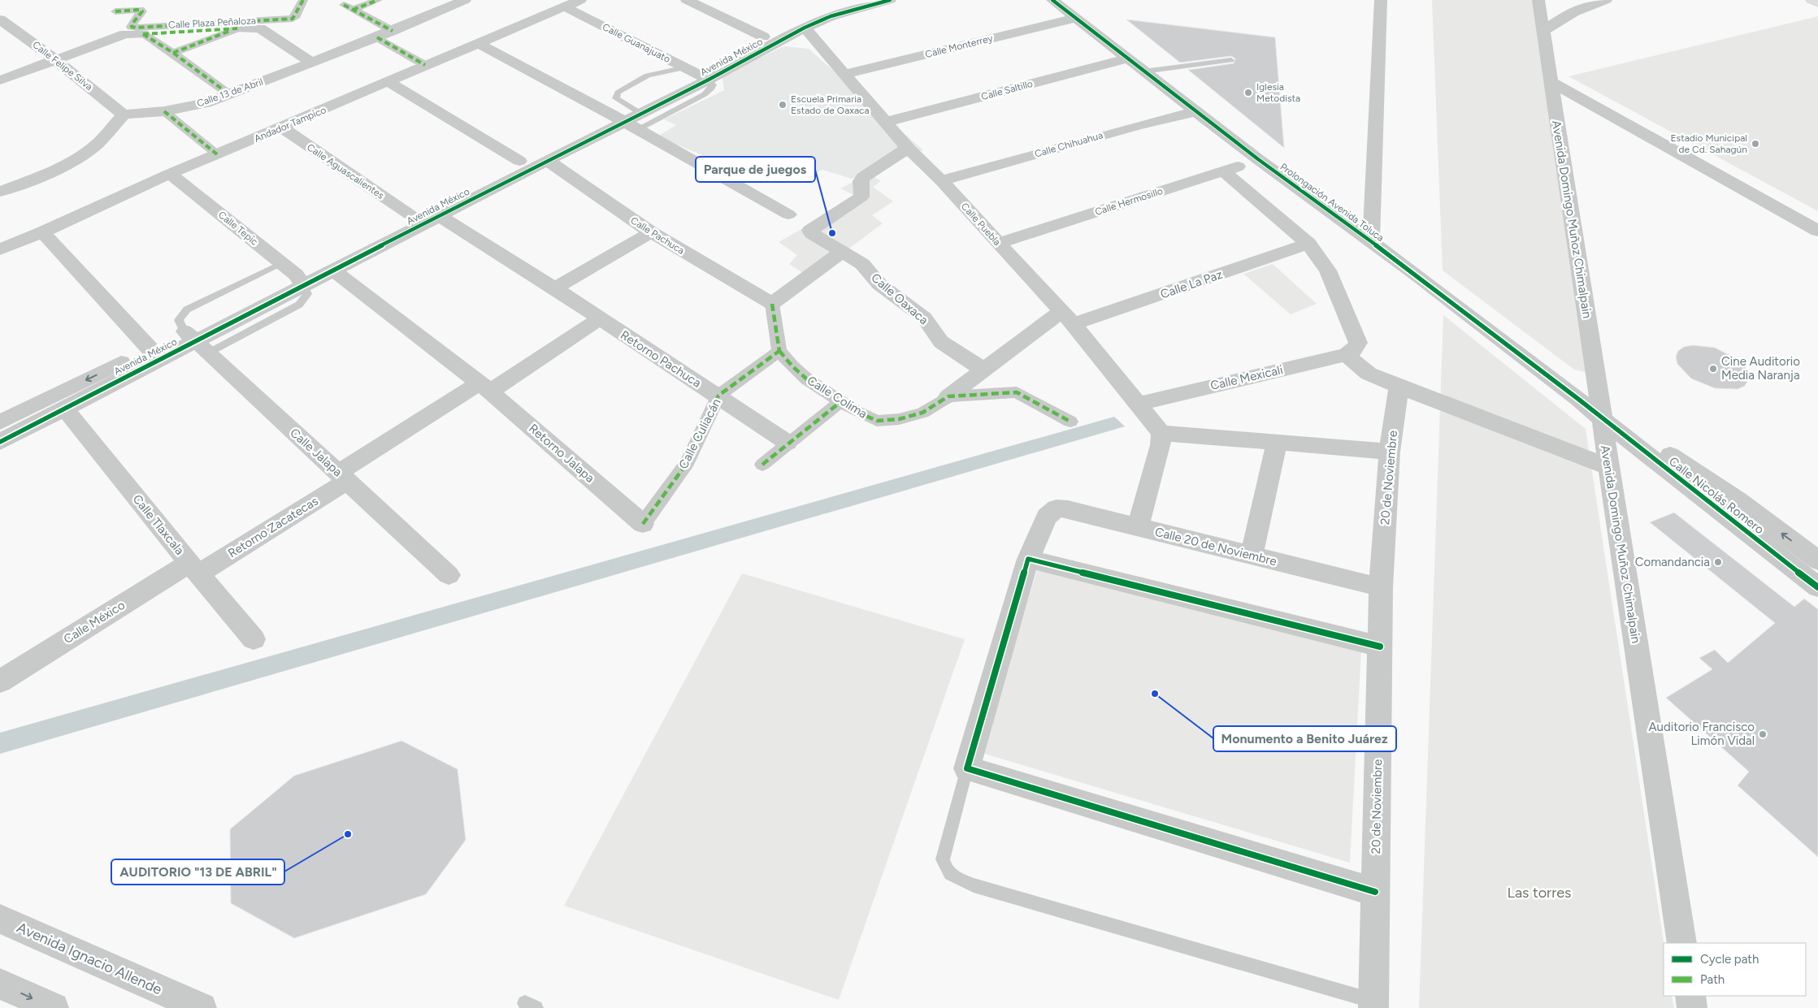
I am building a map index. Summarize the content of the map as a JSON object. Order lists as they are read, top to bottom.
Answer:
{
  "streets": {
    "street": [
      "Calle Plaza Peñaloza",
      "Calle Guanajuato",
      "Calle Monterrey",
      "Avenida México",
      "Calle Felipe Silva",
      "Calle Saltillo",
      "Calle 13 de Abril",
      "Andador Tampico",
      "Calle Chihuahua",
      "Calle Aguascalientes",
      "Calle Hermosillo",
      "Prolongación Avenida Toluca",
      "Avenida Domingo Muñoz Chimalpain",
      "Calle Puebla",
      "Calle Tepic",
      "Calle Pachuca",
      "Calle La Paz",
      "Calle Oaxaca",
      "Retorno Pachuca",
      "Calle Mexicali",
      "Calle Colima",
      "Calle Culiacán",
      "Calle Jalapa",
      "Retorno Jalapa",
      "20 de Noviembre",
      "Calle Nicolás Romero",
      "Calle Tlaxcala",
      "Retorno Zacatecas",
      "Calle 20 de Noviembre",
      "Calle México",
      "Avenida Ignacio Allende"
    ]
  },
  "crossings": [
    ["Calle Guanajuato", "Avenida México"],
    ["Calle Guanajuato", "Andador Tampico"],
    ["Calle Monterrey", "Prolongación Avenida Toluca"],
    ["Calle Monterrey", "Calle Puebla"],
    ["Avenida México", "Calle Aguascalientes"],
    ["Avenida México", "Calle Puebla"],
    ["Avenida México", "Calle Tepic"],
    ["Avenida México", "Calle Pachuca"],
    ["Avenida México", "Retorno Pachuca"],
    ["Avenida México", "Calle Jalapa"],
    ["Avenida México", "Retorno Jalapa"],
    ["Avenida México", "Calle Tlaxcala"],
    ["Calle Felipe Silva", "Calle 13 de Abril"],
    ["Calle Saltillo", "Prolongación Avenida Toluca"],
    ["Calle Saltillo", "Calle Puebla"],
    ["Andador Tampico", "Calle Aguascalientes"],
    ["Andador Tampico", "Calle Tepic"],
    ["Calle Chihuahua", "Prolongación Avenida Toluca"],
    ["Calle Chihuahua", "Calle Puebla"],
    ["Calle Hermosillo", "Prolongación Avenida Toluca"],
    ["Calle Hermosillo", "Calle Puebla"],
    ["Prolongación Avenida Toluca", "Avenida Domingo Muñoz Chimalpain"],
    ["Prolongación Avenida Toluca", "Calle Nicolás Romero"],
    ["Avenida Domingo Muñoz Chimalpain", "Calle Nicolás Romero"],
    ["Calle Puebla", "Calle La Paz"],
    ["Calle Puebla", "Calle Oaxaca"],
    ["Calle Puebla", "Calle Mexicali"],
    ["Calle La Paz", "Calle Oaxaca"],
    ["Calle La Paz", "Calle Colima"],
    ["Retorno Pachuca", "Calle Culiacán"],
    ["Calle Colima", "Calle Culiacán"],
    ["Calle Culiacán", "Retorno Jalapa"],
    ["Calle Jalapa", "Retorno Zacatecas"],
    ["20 de Noviembre", "Calle 20 de Noviembre"],
    ["Calle Tlaxcala", "Retorno Zacatecas"],
    ["Calle Tlaxcala", "Calle México"],
    ["Retorno Zacatecas", "Calle México"]
  ],
  "parks": ["Las torres"],
  "places": [
    "Iglesia Metodista",
    "Escuela Primaria Estado de Oaxaca",
    "Estadio Municipal de Cd. Sahagún",
    "Parque de juegos",
    "Cine Auditorio Media Naranja",
    "Comandancia",
    "Monumento a Benito Juárez",
    "Auditorio Francisco Limón Vidal",
    "AUDITORIO \"13 DE ABRIL\""
  ],
  "legend": ["Cycle path", "Path"]
}
